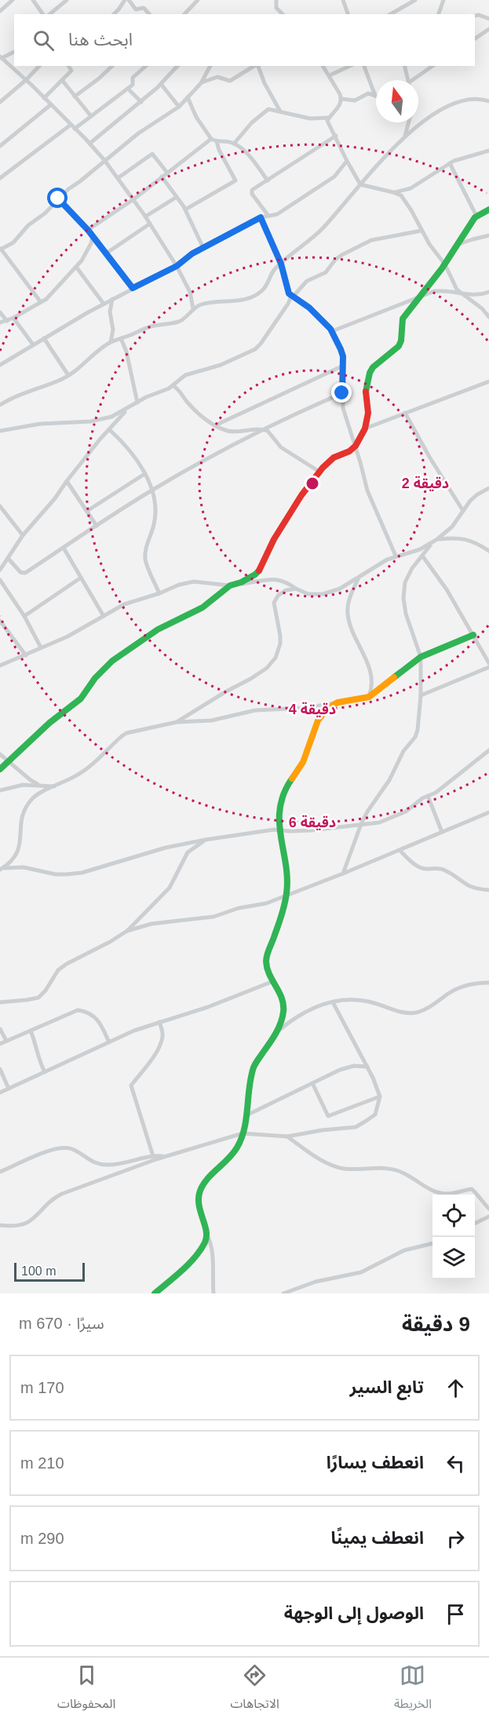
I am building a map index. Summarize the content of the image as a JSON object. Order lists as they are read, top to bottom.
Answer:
{
  "scale_bar": "100 m",
  "north": "top",
  "page": {
    "search": "ابحث هنا",
    "scale": "100 m",
    "heading": ["9 دقيقة", "سيرًا · 670 m"],
    "list": [
      ["تابع السير", "170 m"],
      ["انعطف يسارًا", "210 m"],
      ["انعطف يمينًا", "290 m"],
      "الوصول إلى الوجهة"
    ],
    "nav": ["الخريطة", "الاتجاهات", "المحفوظات"]
  },
  "rings": ["2 دقيقة", "4 دقيقة", "6 دقيقة"]
}
